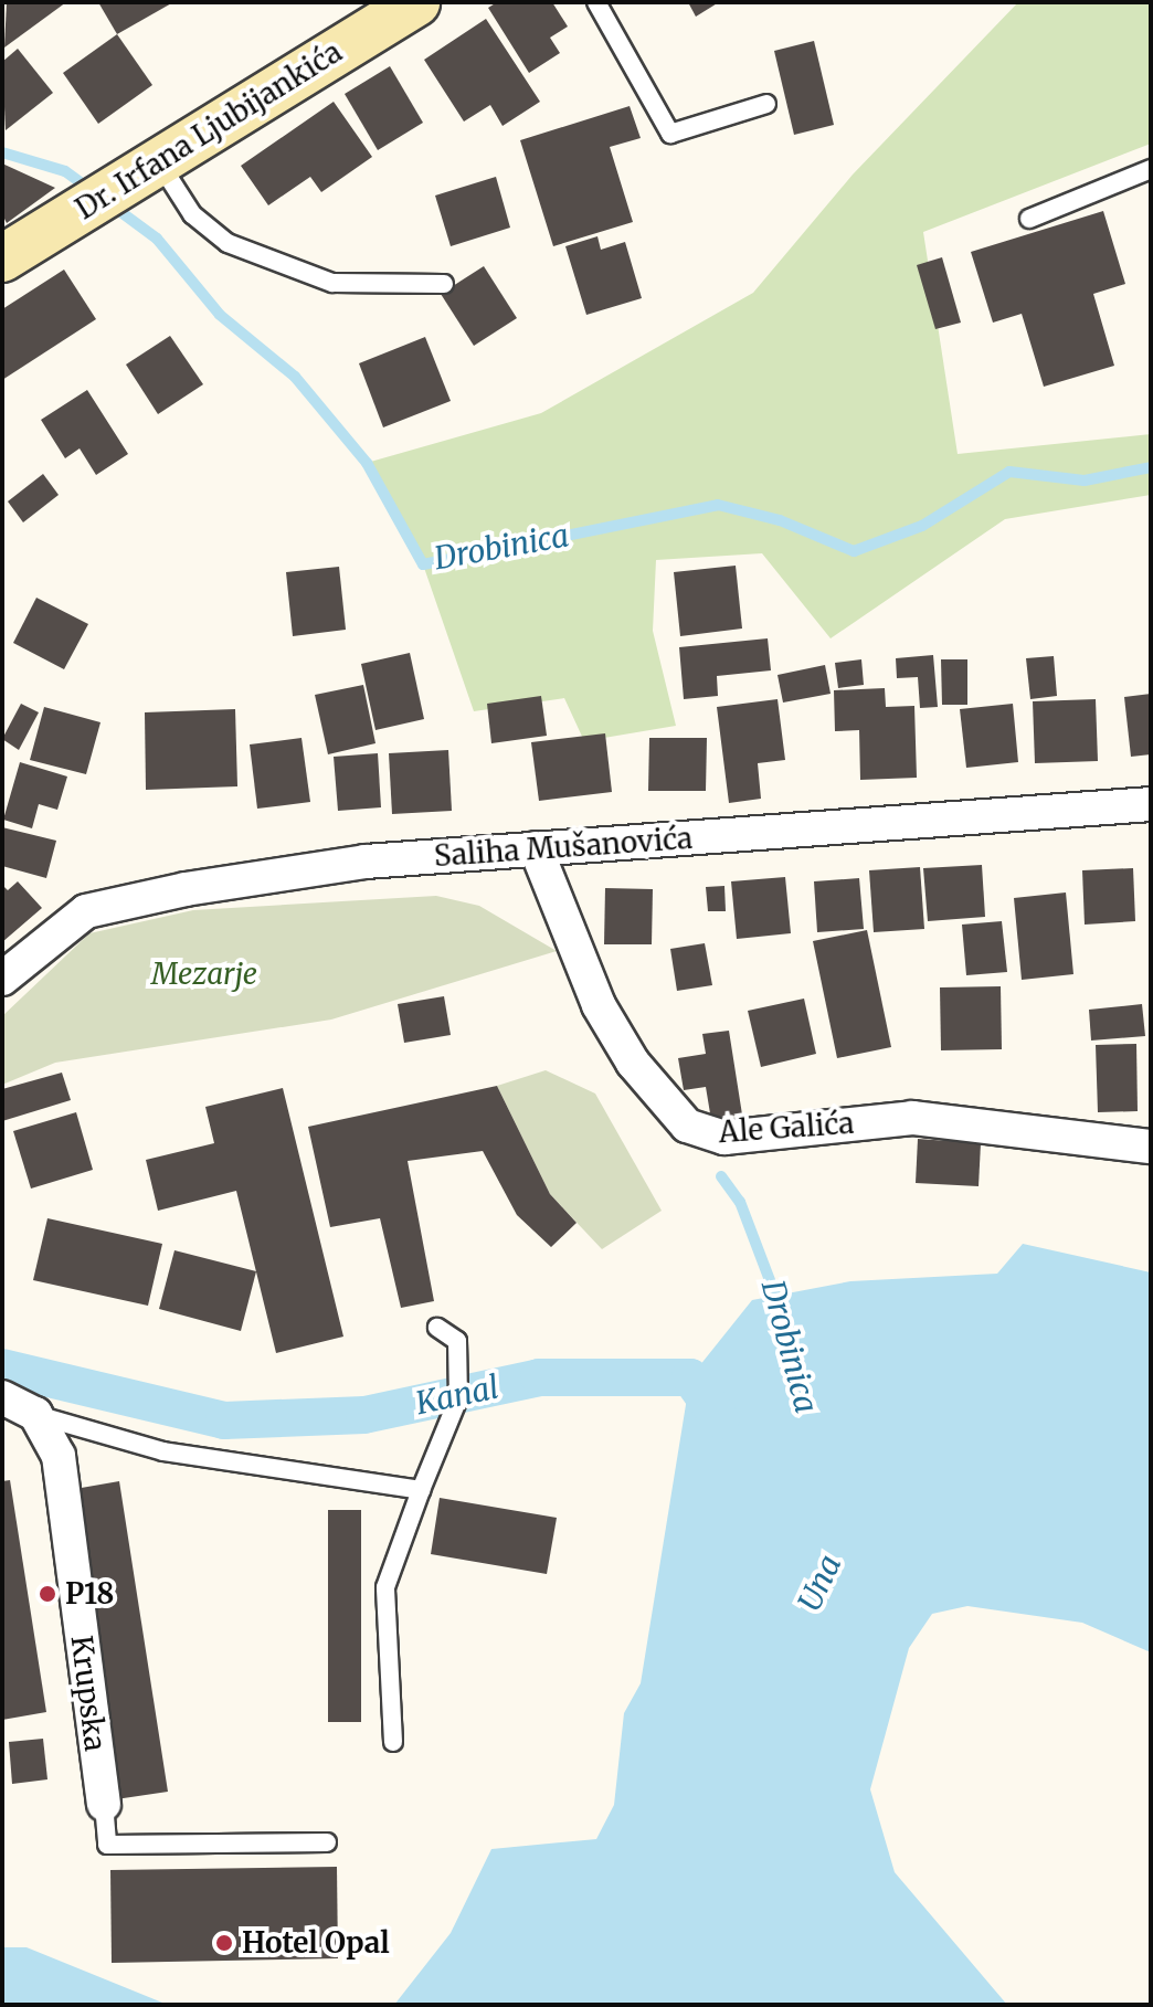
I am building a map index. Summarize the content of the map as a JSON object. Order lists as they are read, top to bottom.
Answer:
{
  "streets": {
    "main road": ["Dr. Irfana Ljubijankića"],
    "street": ["Saliha Mušanovića", "Ale Galića", "Krupska"]
  },
  "crossings": [
    ["Saliha Mušanovića", "Ale Galića"]
  ],
  "water": ["Drobinica", "Kanal", "Una"],
  "parks": ["Mezarje"],
  "places": ["P18", "Hotel Opal"]
}
